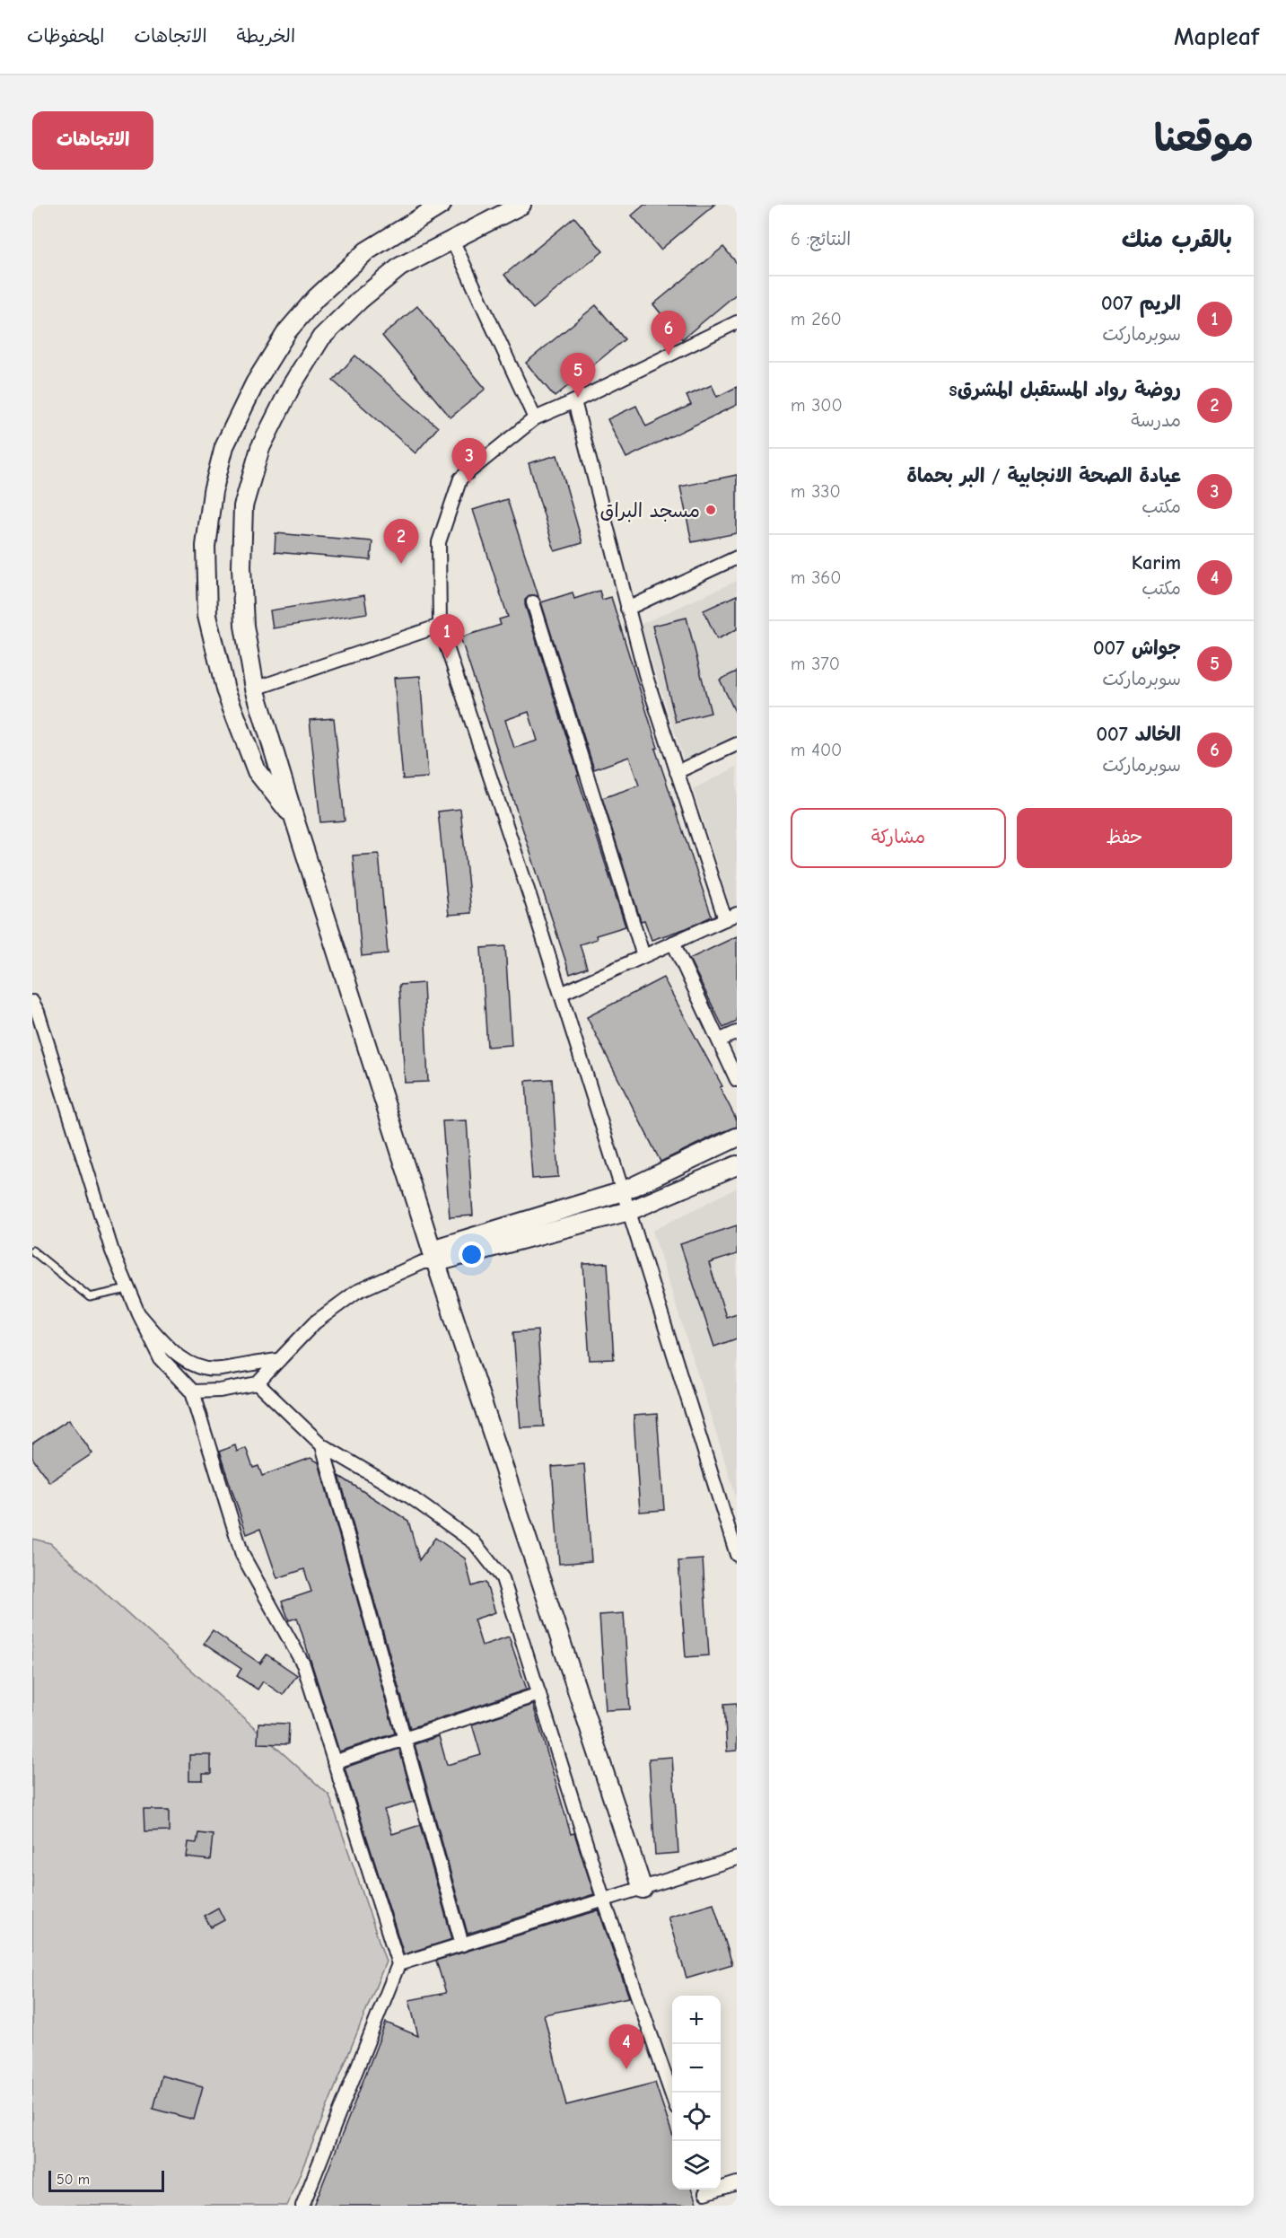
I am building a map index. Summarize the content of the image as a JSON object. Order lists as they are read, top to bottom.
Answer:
{
  "places": ["مسجد البراق"],
  "scale_bar": "50 m",
  "page": {
    "header": "Mapleaf",
    "nav": ["الخريطة", "الاتجاهات", "المحفوظات"],
    "title": "موقعنا",
    "buttons": [
      "الاتجاهات",
      ["حفظ", "مشاركة"]
    ],
    "heading": ["بالقرب منك", "النتائج: 6"],
    "list": [
      {
        "mark": "1",
        "name": "الريم 007",
        "note": "سوبرماركت",
        "value": "260 m"
      },
      {
        "mark": "2",
        "name": "روضة رواد المستقبل المشرقs",
        "note": "مدرسة",
        "value": "300 m"
      },
      {
        "mark": "3",
        "name": "عيادة الصحة الانجابية / البر بحماة",
        "note": "مكتب",
        "value": "330 m"
      },
      {
        "mark": "4",
        "name": "Karim",
        "note": "مكتب",
        "value": "360 m"
      },
      {
        "mark": "5",
        "name": "جواش 007",
        "note": "سوبرماركت",
        "value": "370 m"
      },
      {
        "mark": "6",
        "name": "الخالد 007",
        "note": "سوبرماركت",
        "value": "400 m"
      }
    ],
    "pins": [
      "6",
      "5",
      "3",
      "2",
      "1",
      "4"
    ],
    "map_buttons": ["+", "−"],
    "scale": "50 m"
  }
}
